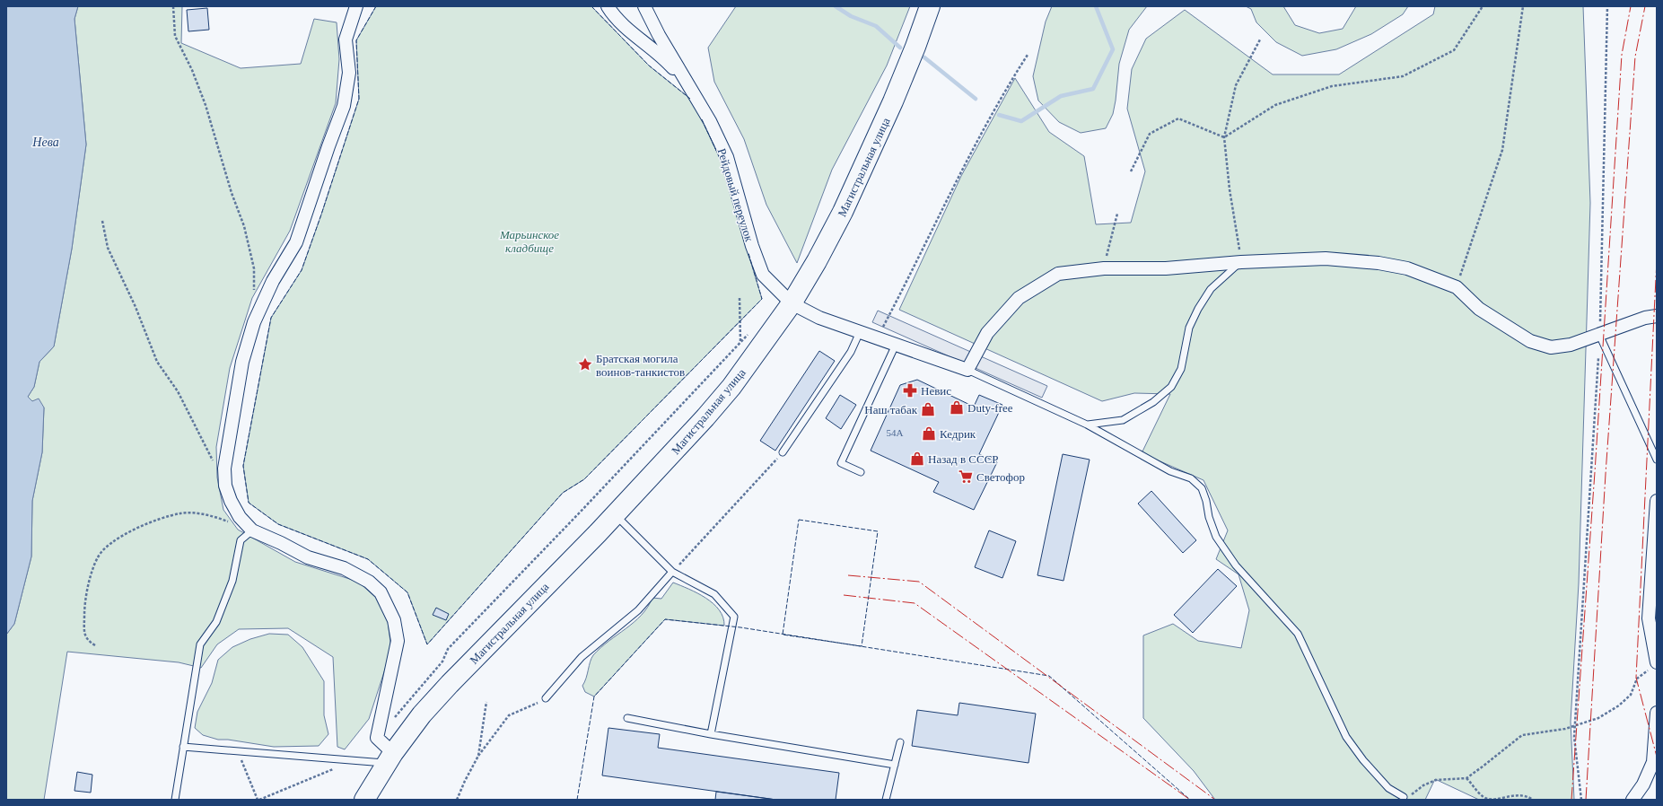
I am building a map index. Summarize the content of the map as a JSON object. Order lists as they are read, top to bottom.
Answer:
{
  "streets": {
    "main road": ["Магистральная улица"],
    "street": ["Рейдовый переулок"]
  },
  "crossings": [
    ["Магистральная улица", "Рейдовый переулок"]
  ],
  "water": ["Нева"],
  "parks": ["Марьинское кладбище"],
  "places": {
    "place": ["Братская могила воинов-танкистов"],
    "pharmacy": ["Невис"],
    "shop": [
      "Duty-free",
      "Наш табак",
      "Кедрик",
      "Назад в СССР"
    ],
    "supermarket": ["Светофор"]
  },
  "house_numbers": ["54А"]
}
